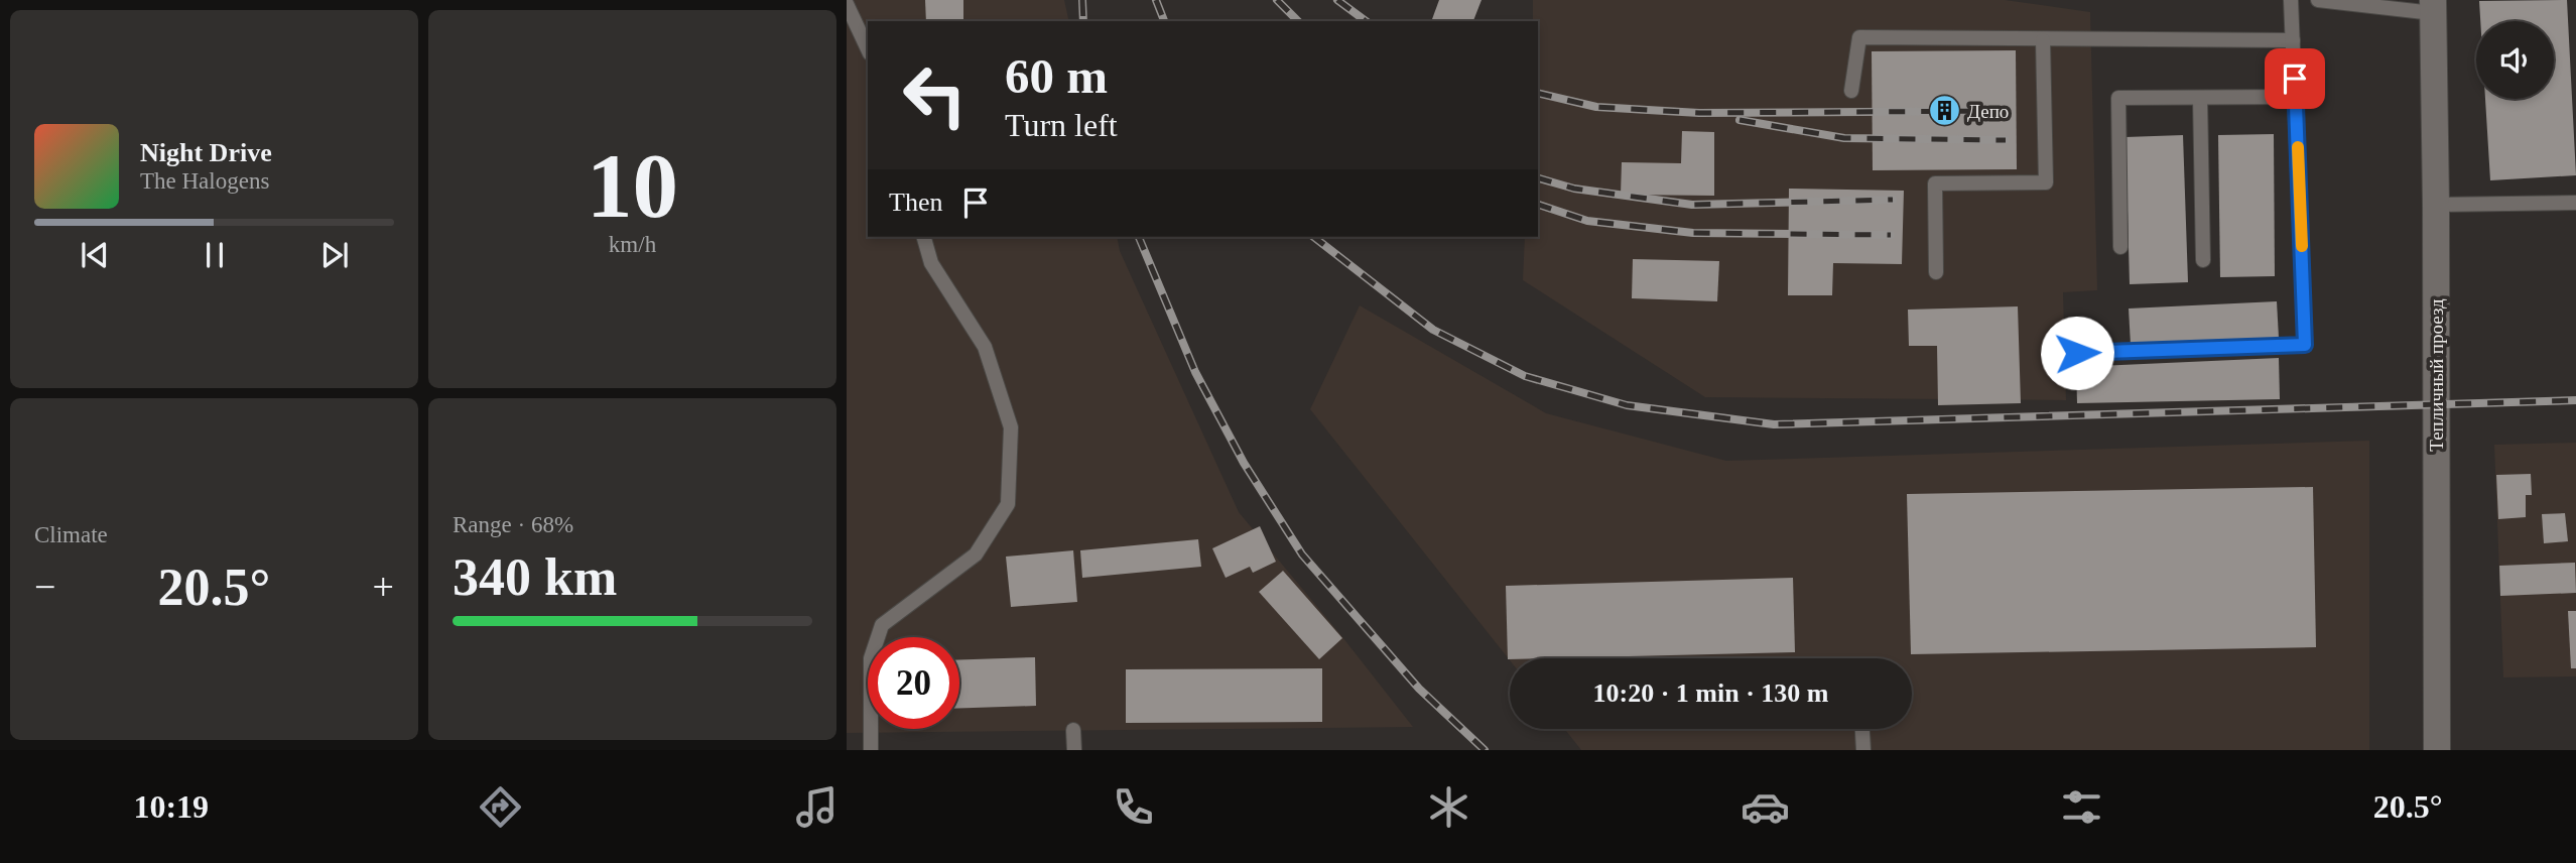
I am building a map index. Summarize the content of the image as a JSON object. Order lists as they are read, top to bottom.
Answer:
{
  "streets": {
    "street": ["Тепличный проезд"]
  },
  "places": {
    "building": ["Депо"]
  },
  "page": {
    "tile": [
      ["10", "km/h"],
      "Climate",
      ["Range · 68%", "340 km"]
    ],
    "turn": ["60 m", "Turn left"],
    "song": ["Night Drive", "The Halogens"],
    "then": "Then",
    "heat": ["−", "20.5°", "+"],
    "limit": "20",
    "trip": "10:20 · 1 min · 130 m",
    "tabs": ["10:19", "20.5°"]
  }
}
